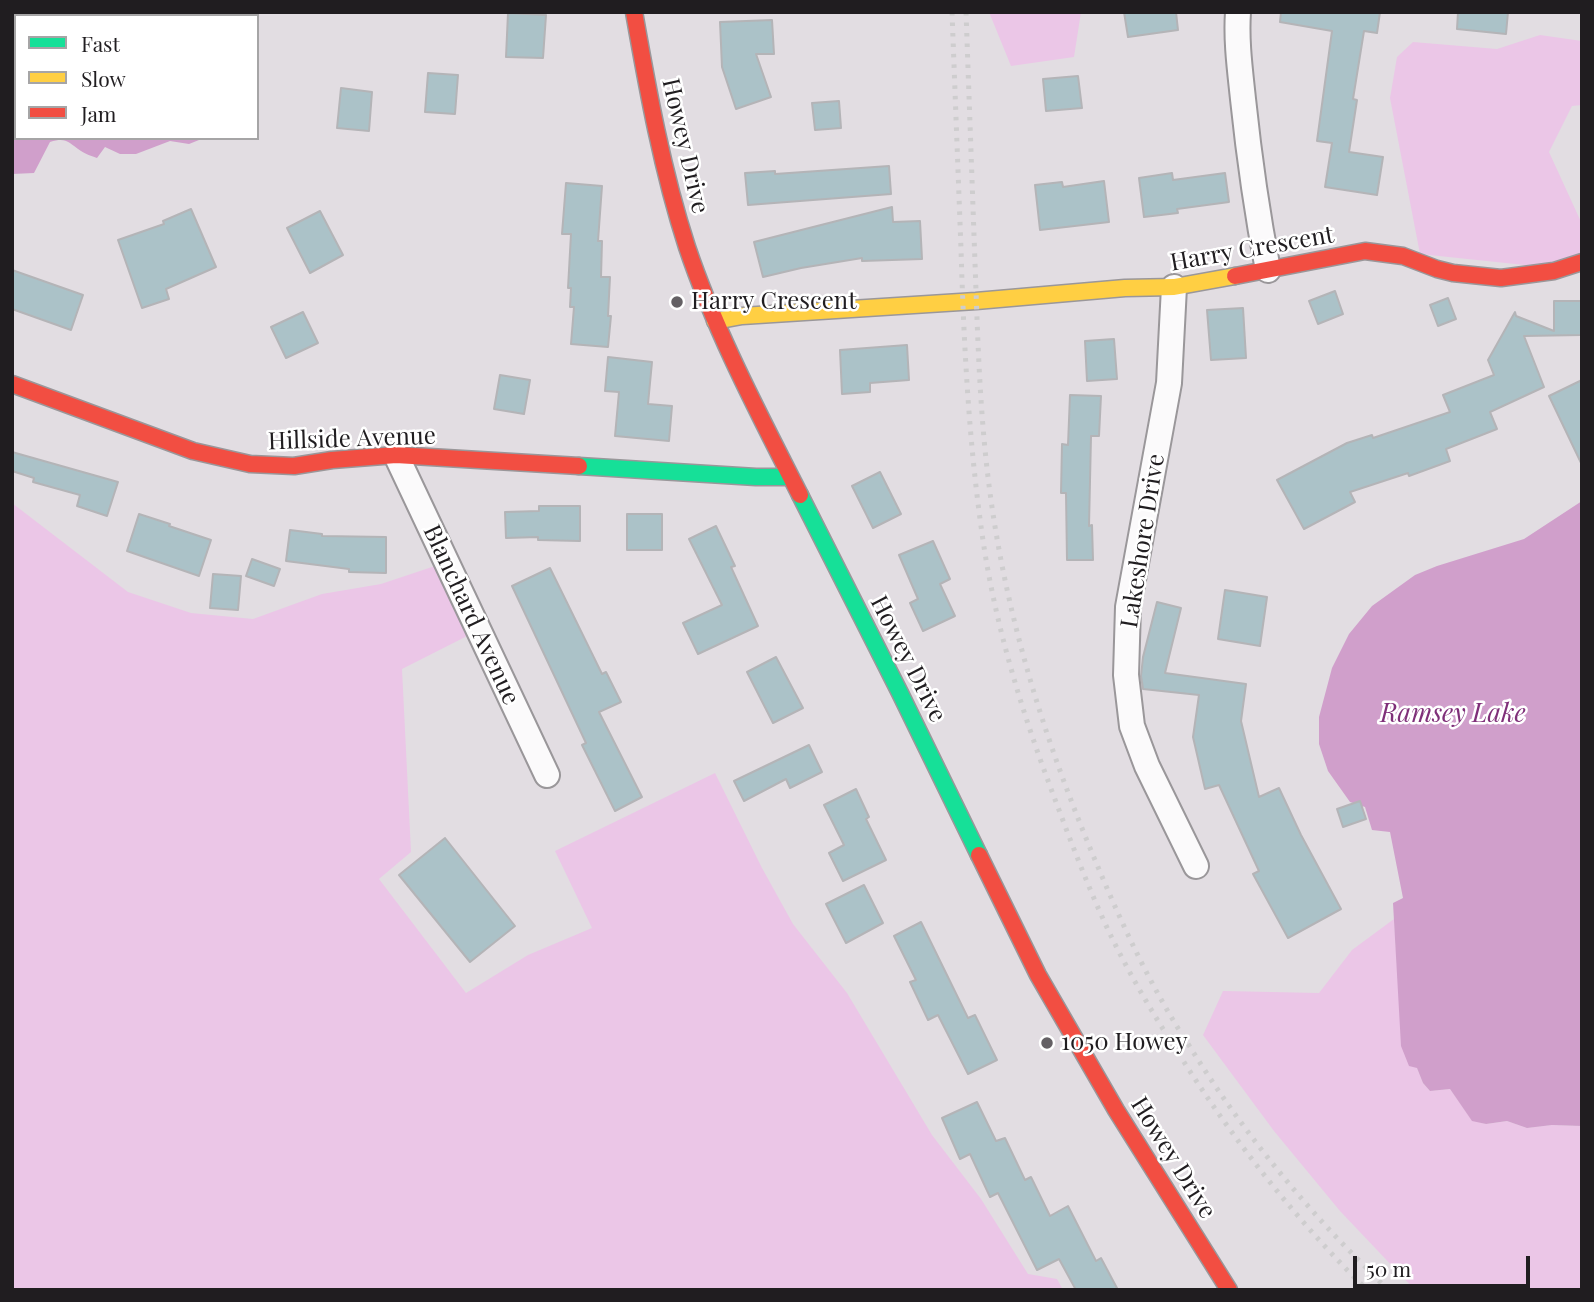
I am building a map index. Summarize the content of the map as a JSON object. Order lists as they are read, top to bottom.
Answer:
{
  "streets": {
    "street": [
      "Howey Drive",
      "Harry Crescent",
      "Hillside Avenue",
      "Lakeshore Drive",
      "Blanchard Avenue"
    ]
  },
  "crossings": [
    ["Howey Drive", "Harry Crescent"],
    ["Howey Drive", "Hillside Avenue"],
    ["Harry Crescent", "Lakeshore Drive"],
    ["Hillside Avenue", "Blanchard Avenue"]
  ],
  "water": ["Ramsey Lake"],
  "places": ["Harry Crescent", "1050 Howey"],
  "legend": ["Fast", "Slow", "Jam"],
  "scale_bar": "50 m"
}
